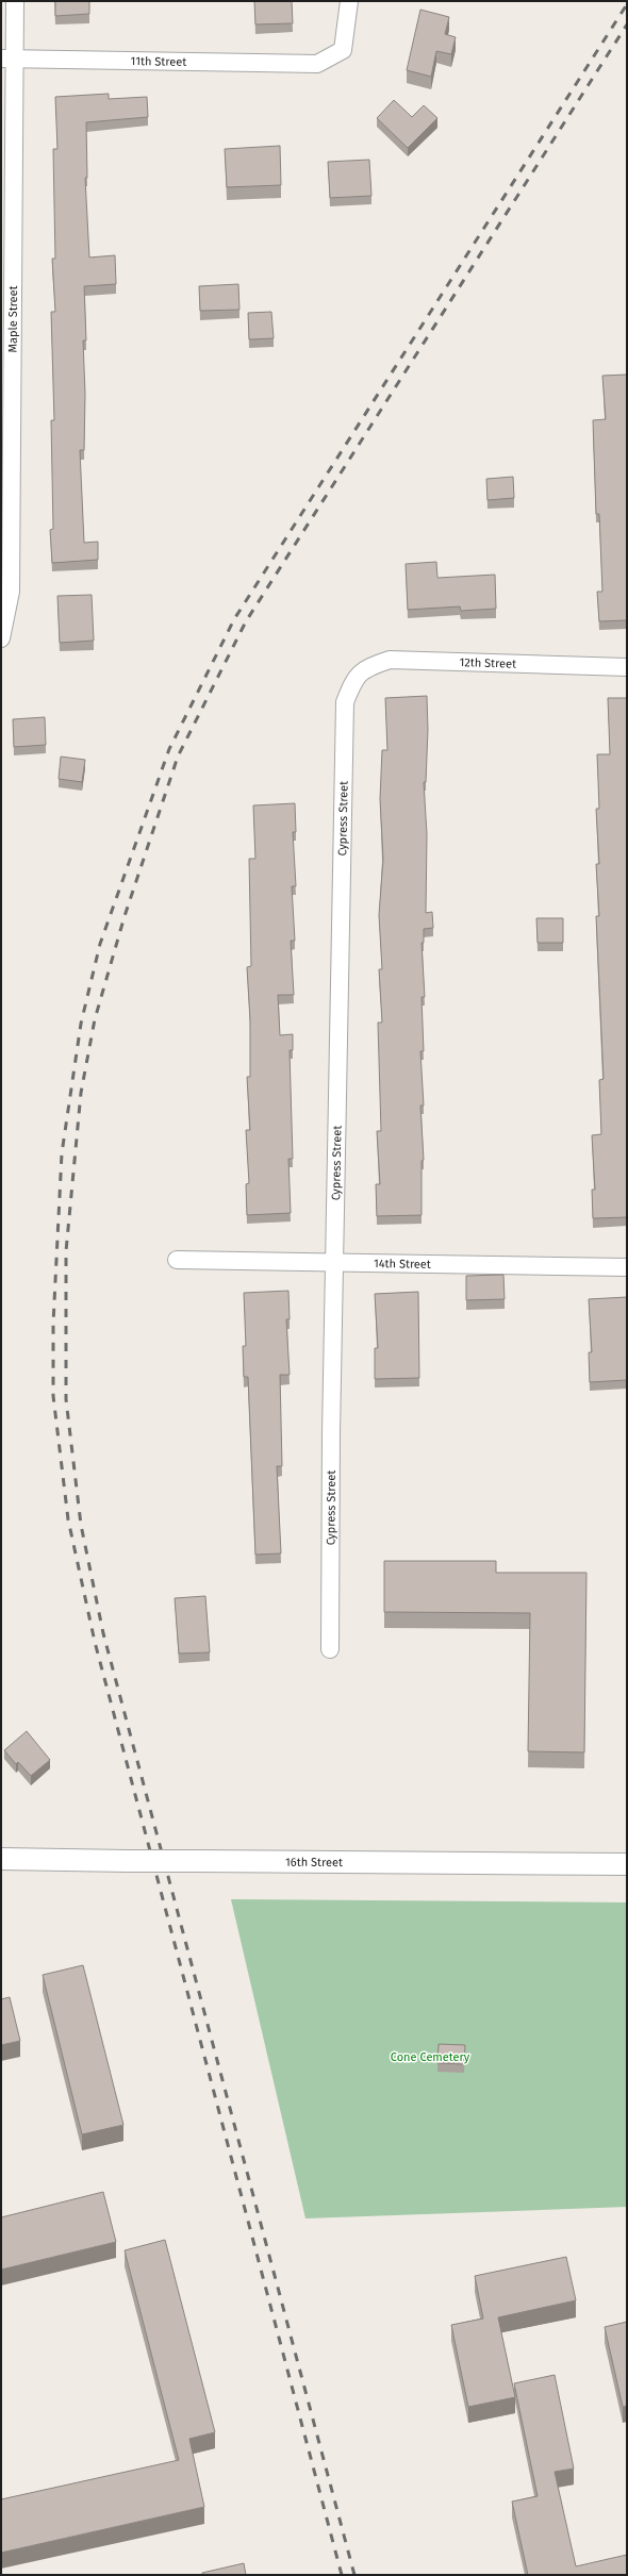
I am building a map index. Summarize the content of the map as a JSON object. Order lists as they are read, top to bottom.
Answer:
{
  "streets": {
    "street": [
      "11th Street",
      "Maple Street",
      "12th Street",
      "Cypress Street",
      "14th Street",
      "16th Street"
    ]
  },
  "crossings": [
    ["11th Street", "Maple Street"],
    ["12th Street", "Cypress Street"],
    ["Cypress Street", "14th Street"]
  ],
  "parks": ["Cone Cemetery"]
}
